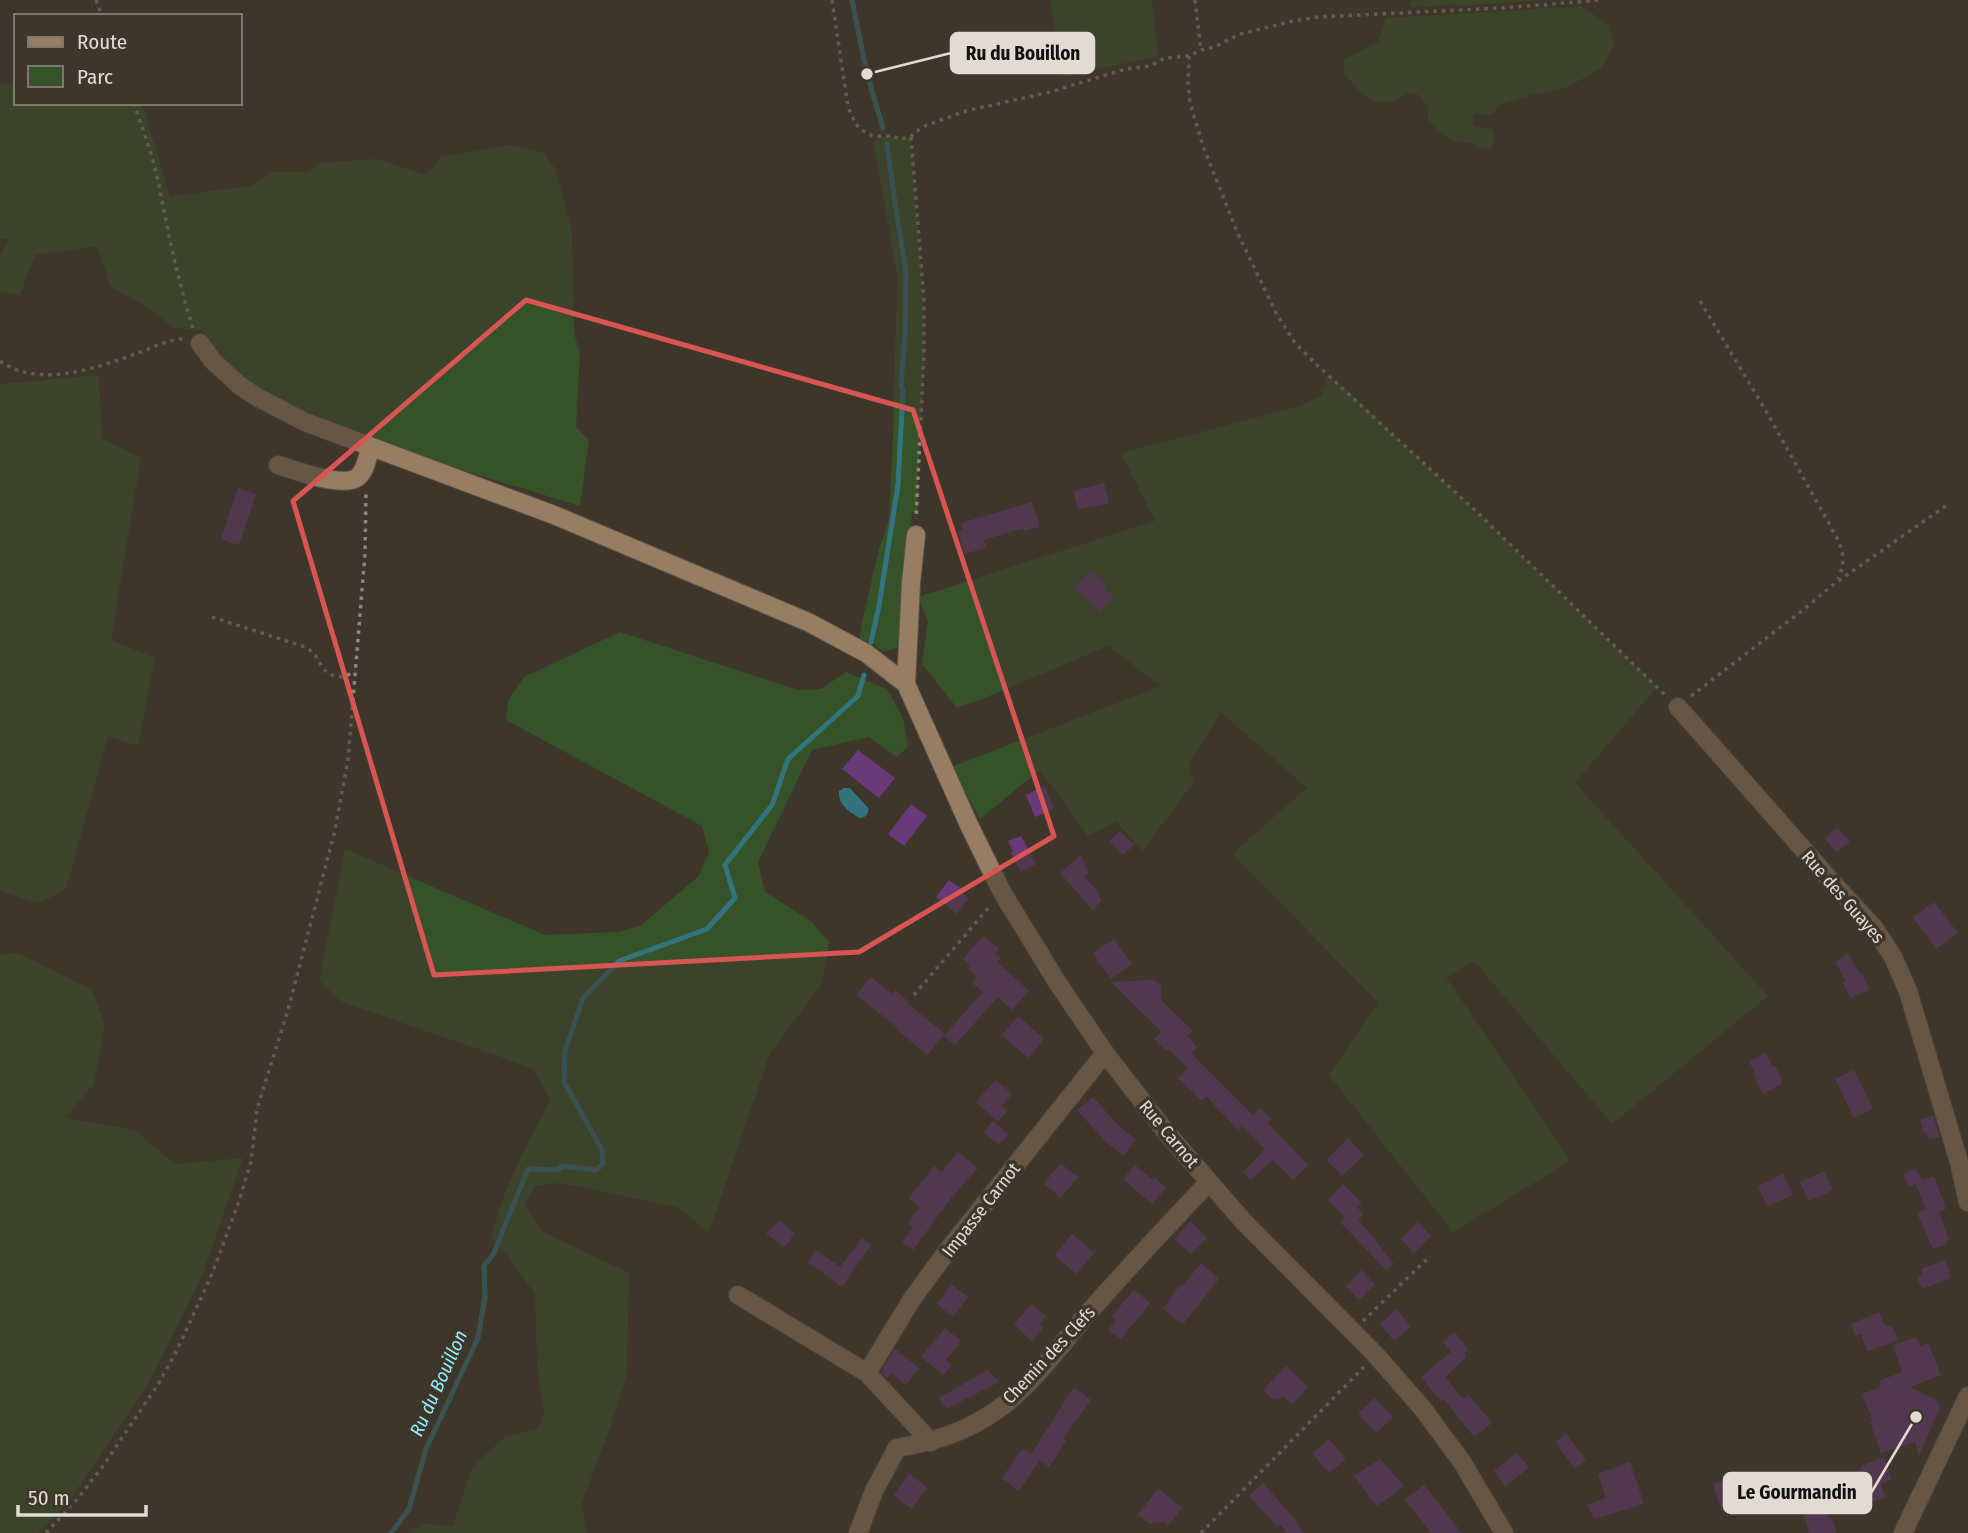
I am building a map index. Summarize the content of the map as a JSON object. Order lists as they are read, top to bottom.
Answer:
{
  "streets": {
    "street": [
      "Rue des Guayes",
      "Rue Carnot",
      "Impasse Carnot",
      "Chemin des Clefs"
    ]
  },
  "crossings": [
    ["Rue Carnot", "Impasse Carnot"],
    ["Rue Carnot", "Chemin des Clefs"]
  ],
  "water": ["Ru du Bouillon"],
  "places": ["Ru du Bouillon", "Le Gourmandin"],
  "legend": ["Route", "Parc"],
  "scale_bar": "50 m"
}
